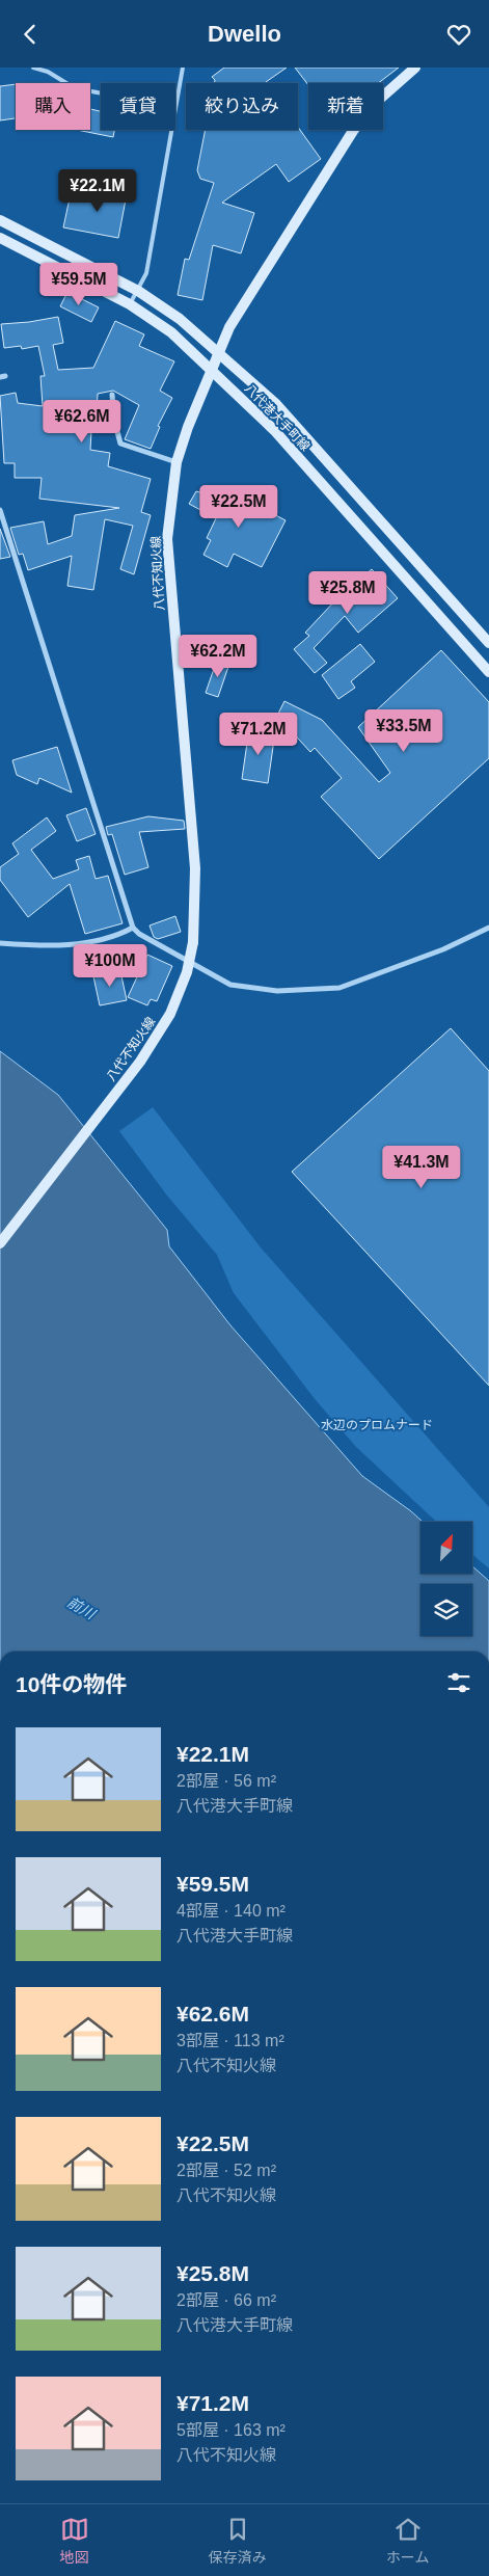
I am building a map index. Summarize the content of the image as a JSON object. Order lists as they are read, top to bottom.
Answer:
{
  "streets": {
    "main road": ["八代港大手町線", "八代不知火線"]
  },
  "crossings": [
    ["八代港大手町線", "八代不知火線"]
  ],
  "water": ["前川"],
  "parks": ["水辺のプロムナード"],
  "north": "top right",
  "page": {
    "header": "Dwello",
    "chip": [
      "購入",
      "賃貸",
      "絞り込み",
      "新着"
    ],
    "price": [
      "¥22.1M",
      "¥59.5M",
      "¥62.6M",
      "¥22.5M",
      "¥25.8M",
      "¥62.2M",
      "¥33.5M",
      "¥71.2M",
      "¥100M",
      "¥41.3M"
    ],
    "heading": "10件の物件",
    "list": [
      {
        "name": "¥22.1M",
        "note": "2部屋 · 56 m² · 八代港大手町線"
      },
      {
        "name": "¥59.5M",
        "note": "4部屋 · 140 m² · 八代港大手町線"
      },
      {
        "name": "¥62.6M",
        "note": "3部屋 · 113 m² · 八代不知火線"
      },
      {
        "name": "¥22.5M",
        "note": "2部屋 · 52 m² · 八代不知火線"
      },
      {
        "name": "¥25.8M",
        "note": "2部屋 · 66 m² · 八代港大手町線"
      },
      {
        "name": "¥71.2M",
        "note": "5部屋 · 163 m² · 八代不知火線"
      }
    ],
    "tabs": ["地図", "保存済み", "ホーム"]
  }
}
